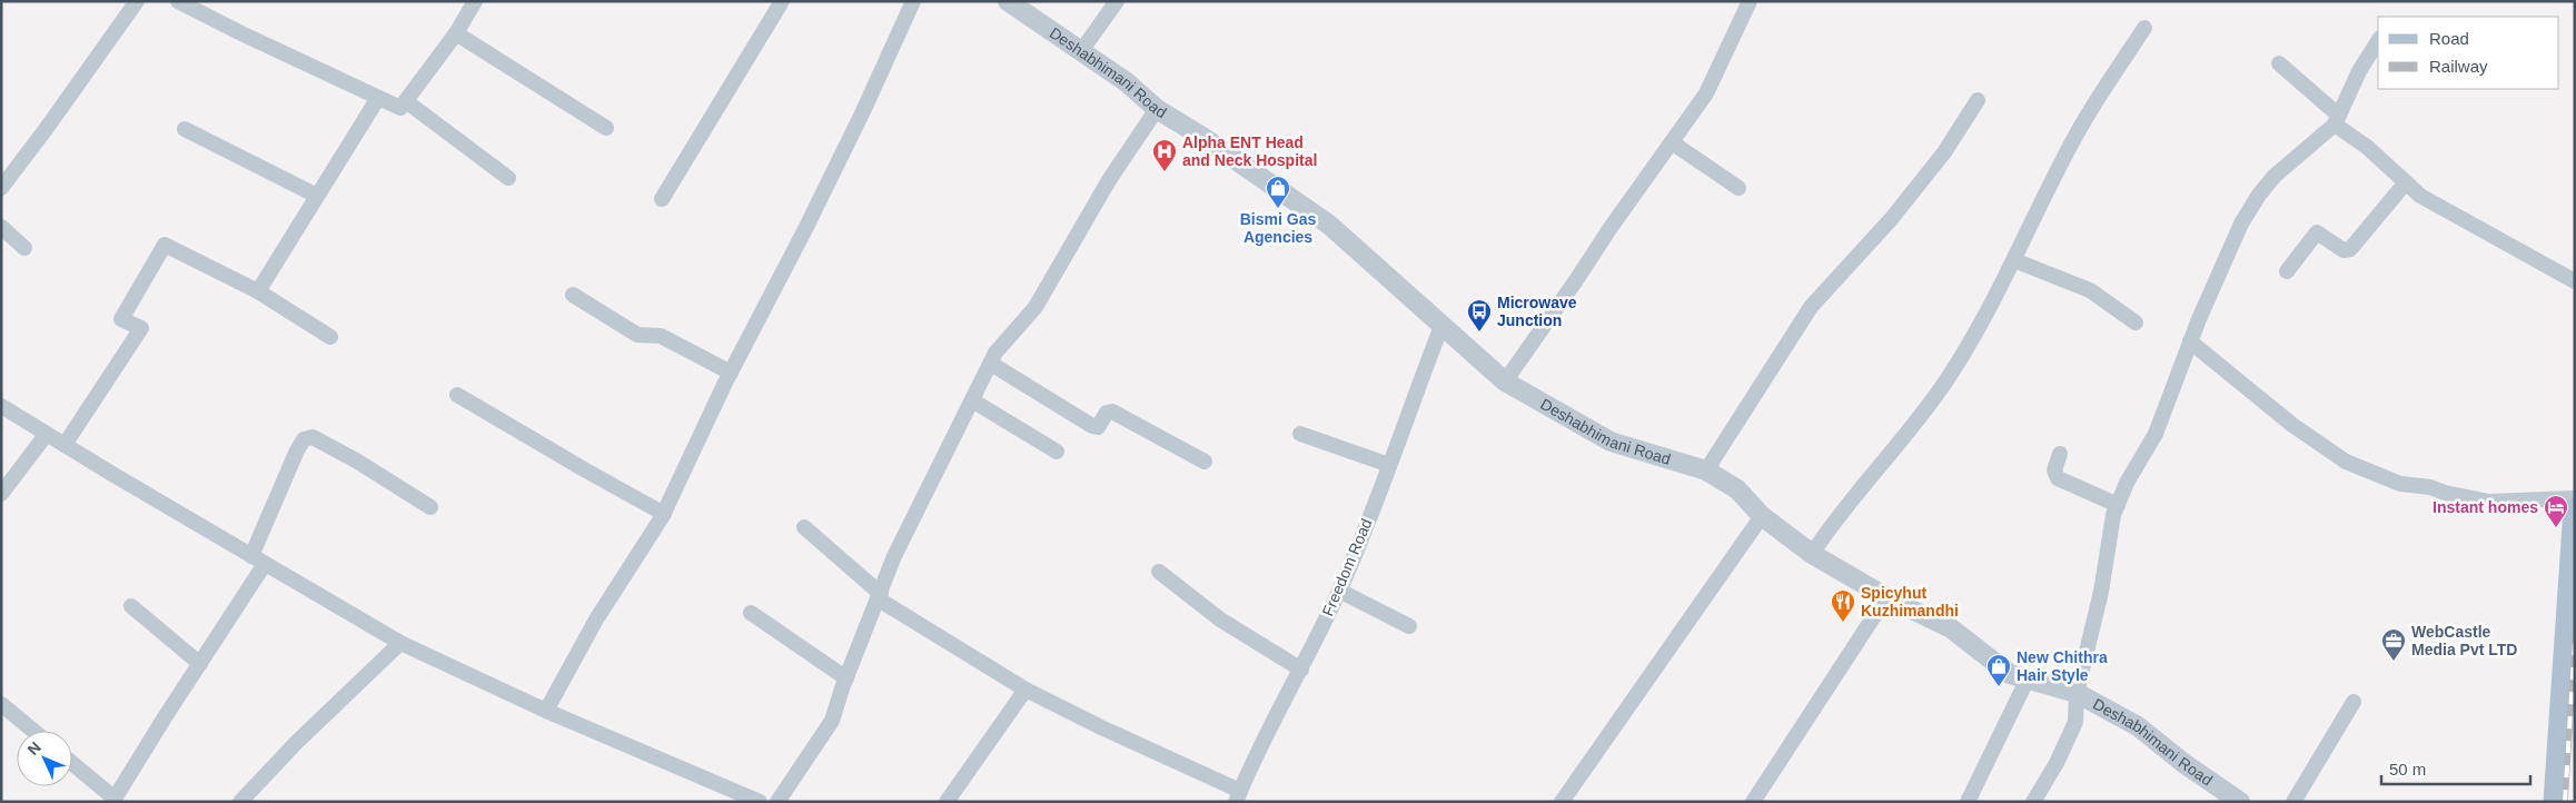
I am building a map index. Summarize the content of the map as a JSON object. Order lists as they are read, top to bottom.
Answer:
{
  "streets": {
    "street": ["Deshabhimani Road", "Freedom Road"]
  },
  "crossings": [
    ["Deshabhimani Road", "Freedom Road"]
  ],
  "places": {
    "hospital": ["Alpha ENT Head and Neck Hospital"],
    "shop": ["Bismi Gas Agencies", "New Chithra Hair Style"],
    "bus stop": ["Microwave Junction"],
    "hotel": ["Instant homes"],
    "restaurant": ["Spicyhut Kuzhimandhi"],
    "office": ["WebCastle Media Pvt LTD"]
  },
  "legend": ["Road", "Railway"],
  "scale_bar": "50 m",
  "north": "top left"
}
